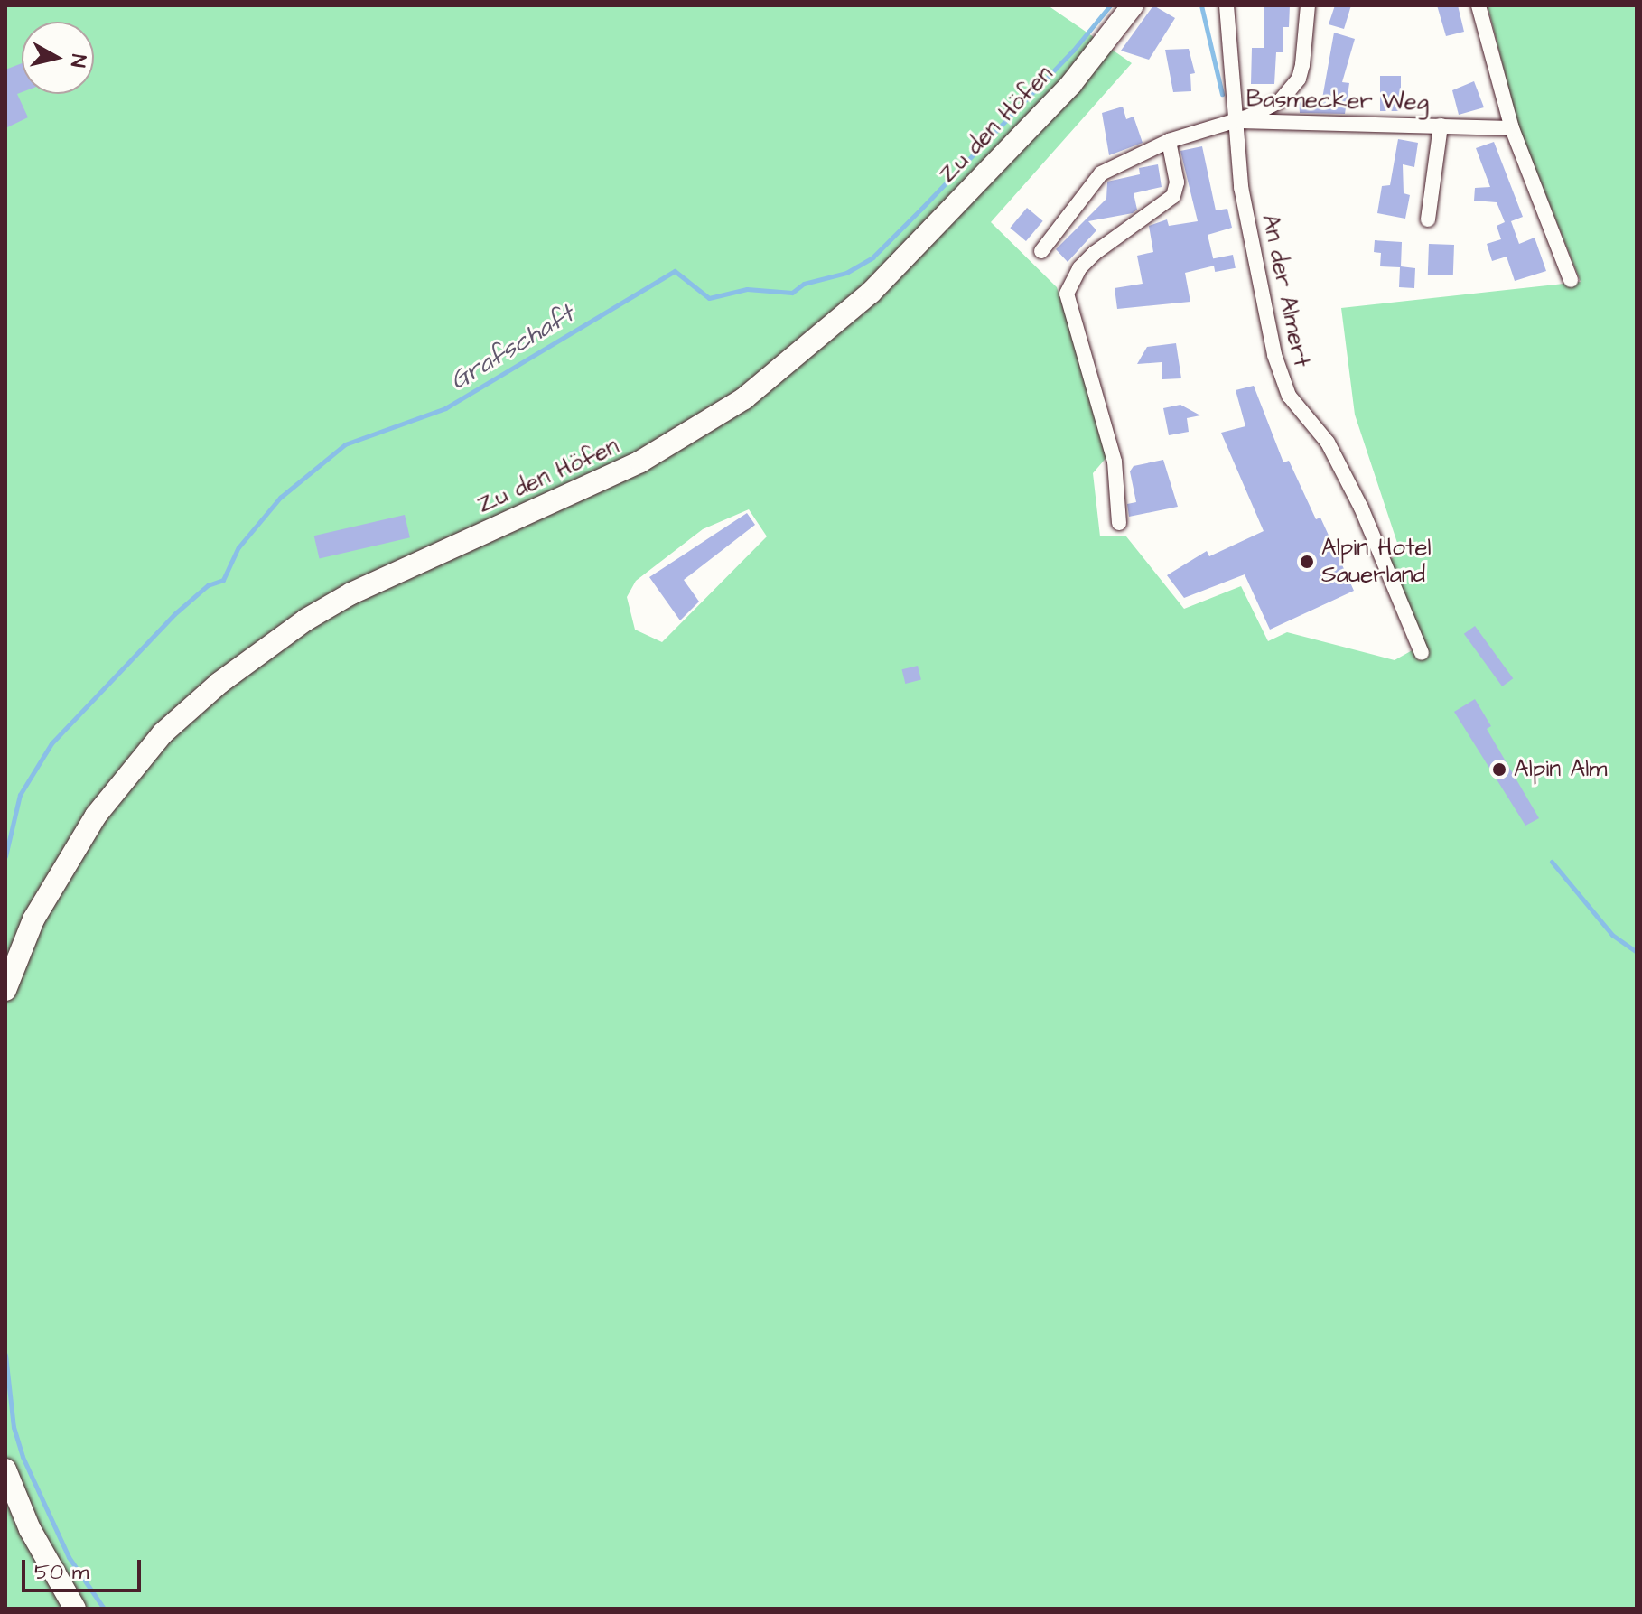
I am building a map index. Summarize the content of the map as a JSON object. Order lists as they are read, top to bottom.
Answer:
{
  "streets": {
    "street": ["Basmecker Weg", "Zu den Höfen", "An der Almert"]
  },
  "crossings": [
    ["Basmecker Weg", "An der Almert"]
  ],
  "water": ["Grafschaft"],
  "places": ["Alpin Hotel Sauerland", "Alpin Alm"],
  "scale_bar": "50 m",
  "north": "right"
}
